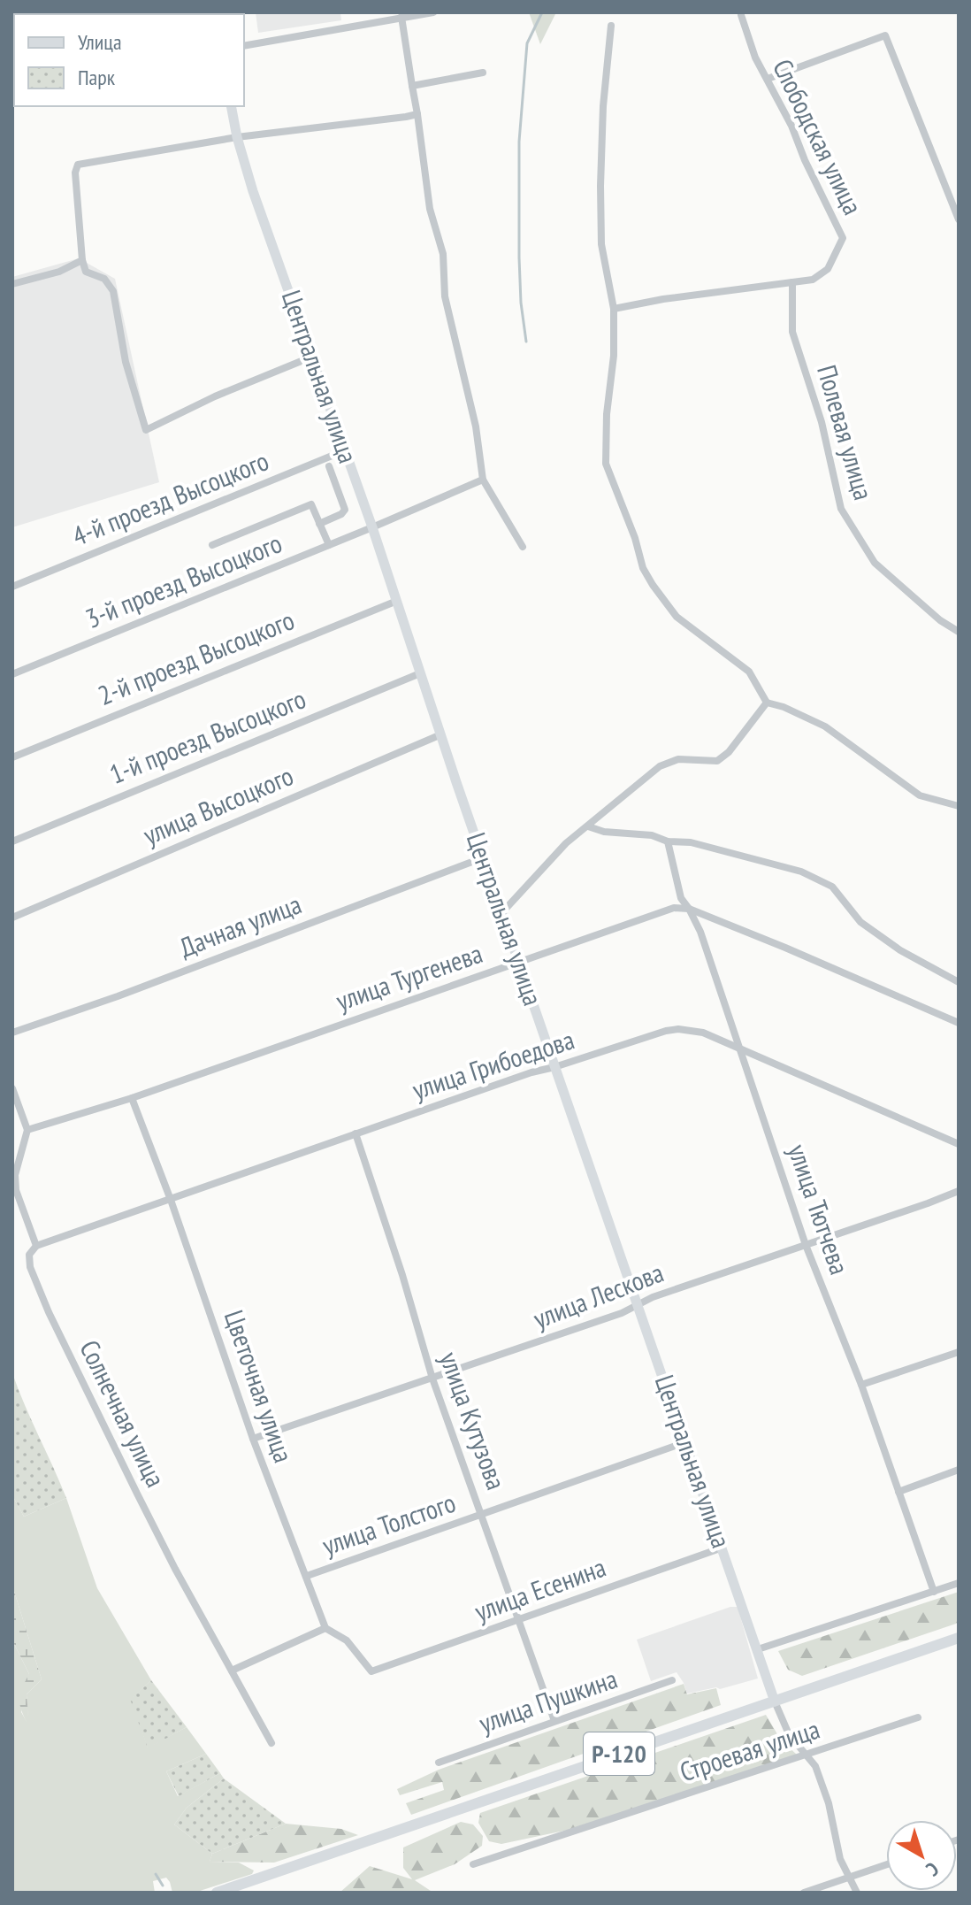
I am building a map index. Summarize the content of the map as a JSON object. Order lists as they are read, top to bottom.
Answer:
{
  "streets": {
    "main road": ["Р-120"],
    "street": [
      "Слободская улица",
      "Центральная улица",
      "Полевая улица",
      "4-й проезд Высоцкого",
      "3-й проезд Высоцкого",
      "2-й проезд Высоцкого",
      "1-й проезд Высоцкого",
      "улица Высоцкого",
      "Дачная улица",
      "улица Тургенева",
      "улица Грибоедова",
      "улица Тютчева",
      "улица Лескова",
      "Цветочная улица",
      "Солнечная улица",
      "улица Кутузова",
      "улица Толстого",
      "улица Есенина",
      "улица Пушкина",
      "Строевая улица"
    ]
  },
  "crossings": [
    ["Слободская улица", "Полевая улица"],
    ["Центральная улица", "4-й проезд Высоцкого"],
    ["Центральная улица", "3-й проезд Высоцкого"],
    ["Центральная улица", "2-й проезд Высоцкого"],
    ["Центральная улица", "1-й проезд Высоцкого"],
    ["Центральная улица", "улица Высоцкого"],
    ["Центральная улица", "Дачная улица"],
    ["Центральная улица", "улица Тургенева"],
    ["Центральная улица", "улица Грибоедова"],
    ["Центральная улица", "улица Лескова"],
    ["Центральная улица", "улица Толстого"],
    ["Центральная улица", "улица Есенина"],
    ["Центральная улица", "Р-120"],
    ["улица Тургенева", "улица Тютчева"],
    ["улица Тургенева", "Цветочная улица"],
    ["улица Тургенева", "Солнечная улица"],
    ["улица Грибоедова", "улица Тютчева"],
    ["улица Грибоедова", "Цветочная улица"],
    ["улица Грибоедова", "Солнечная улица"],
    ["улица Грибоедова", "улица Кутузова"],
    ["улица Тютчева", "улица Лескова"],
    ["улица Лескова", "Цветочная улица"],
    ["улица Лескова", "улица Кутузова"],
    ["Цветочная улица", "улица Толстого"],
    ["Цветочная улица", "улица Есенина"],
    ["улица Кутузова", "улица Толстого"],
    ["улица Кутузова", "улица Есенина"],
    ["улица Кутузова", "улица Пушкина"]
  ],
  "legend": ["Улица", "Парк"],
  "north": "bottom right"
}
